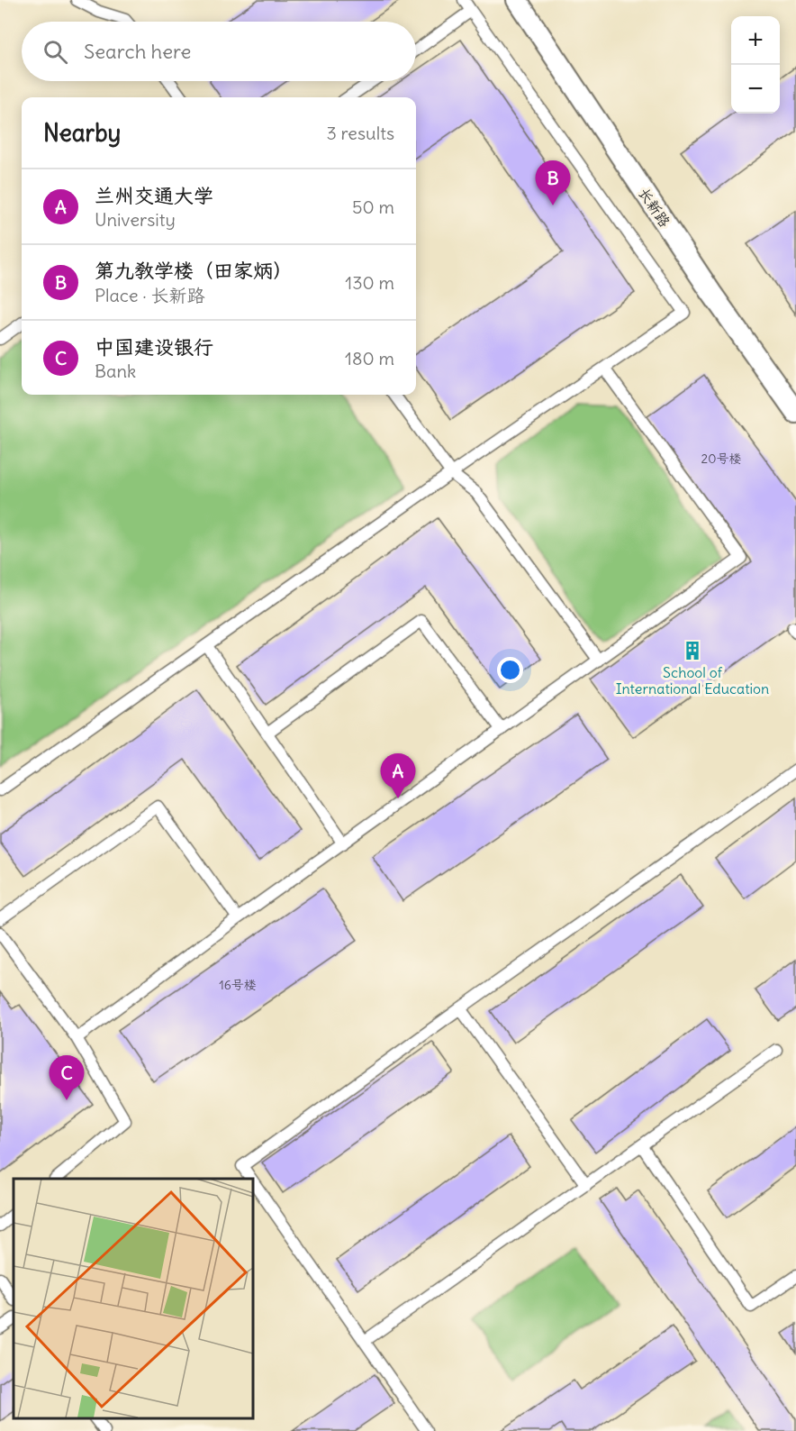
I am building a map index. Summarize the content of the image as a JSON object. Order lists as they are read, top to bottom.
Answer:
{
  "streets": {
    "street": ["长新路"]
  },
  "places": {
    "building": ["School of International Education"]
  },
  "house_numbers": ["20号楼", "16号楼"],
  "page": {
    "map_buttons": ["+", "−"],
    "search": "Search here",
    "heading": ["Nearby", "3 results"],
    "pins": ["B", "A", "C"],
    "list": [
      {
        "mark": "A",
        "name": "兰州交通大学",
        "note": "University",
        "value": "50 m"
      },
      {
        "mark": "B",
        "name": "第九教学楼（田家炳）",
        "note": "Place · 长新路",
        "value": "130 m"
      },
      {
        "mark": "C",
        "name": "中国建设银行",
        "note": "Bank",
        "value": "180 m"
      }
    ]
  }
}
